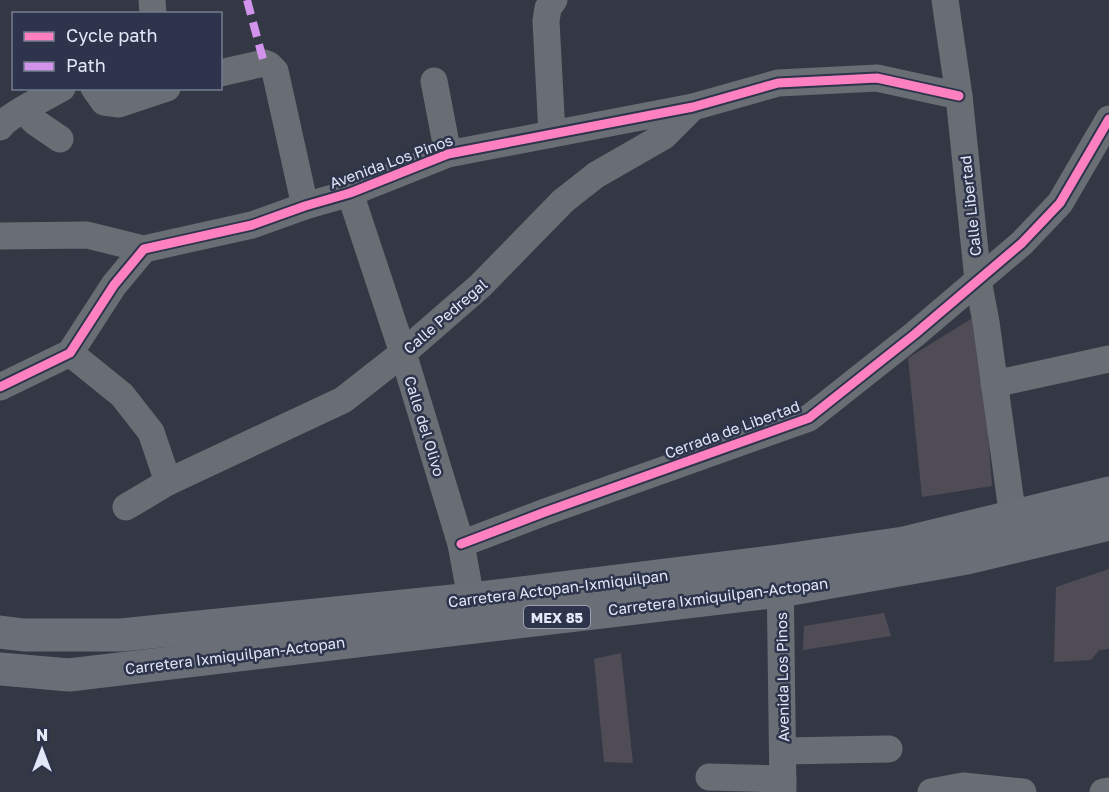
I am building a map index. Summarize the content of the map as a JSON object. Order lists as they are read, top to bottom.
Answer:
{
  "streets": {
    "main road": ["Carretera Actopan-Ixmiquilpan", "Carretera Ixmiquilpan-Actopan", "MEX 85"],
    "street": [
      "Avenida Los Pinos",
      "Calle Libertad",
      "Calle Pedregal",
      "Calle del Olivo",
      "Cerrada de Libertad"
    ]
  },
  "crossings": [
    ["Avenida Los Pinos", "Calle Libertad"],
    ["Avenida Los Pinos", "Calle Pedregal"],
    ["Avenida Los Pinos", "Calle del Olivo"],
    ["Avenida Los Pinos", "Carretera Ixmiquilpan-Actopan"],
    ["Avenida Los Pinos", "MEX 85"],
    ["Calle Libertad", "Cerrada de Libertad"],
    ["Calle Libertad", "MEX 85"],
    ["Calle Pedregal", "Calle del Olivo"],
    ["Calle del Olivo", "Cerrada de Libertad"],
    ["Calle del Olivo", "Carretera Actopan-Ixmiquilpan"],
    ["Calle del Olivo", "Carretera Ixmiquilpan-Actopan"],
    ["Carretera Actopan-Ixmiquilpan", "Carretera Ixmiquilpan-Actopan"],
    ["Carretera Ixmiquilpan-Actopan", "MEX 85"]
  ],
  "legend": ["Cycle path", "Path"],
  "north": "top"
}
